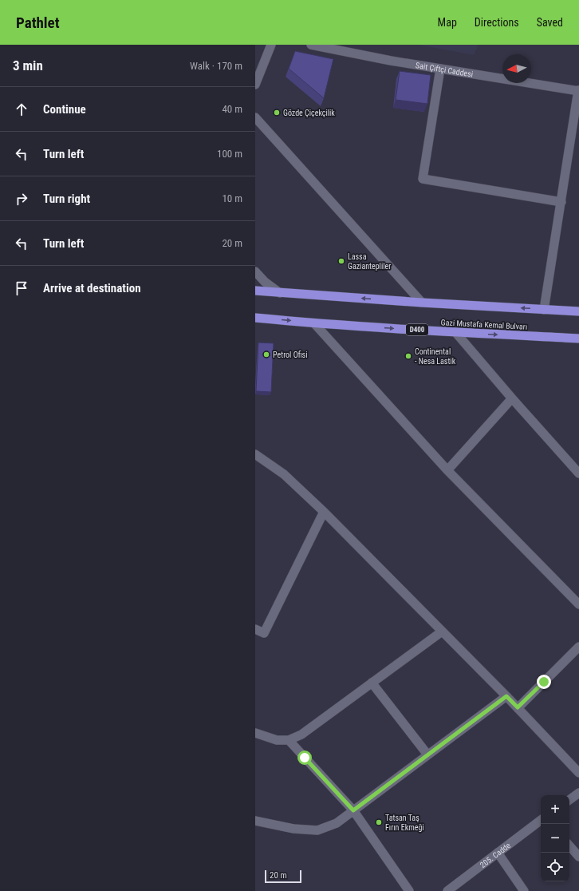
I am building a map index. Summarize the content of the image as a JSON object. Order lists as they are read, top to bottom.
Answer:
{
  "streets": {
    "highway": ["Gazi Mustafa Kemal Bulvarı", "D400"],
    "street": ["Sait Çiftçi Caddesi", "205. Cadde"]
  },
  "places": [
    "Gözde Çiçekçilik",
    "Lassa Gaziantepliler",
    "Petrol Ofisi",
    "Continental - Nesa Lastik",
    "Tatsan Taş Fırın Ekmeği"
  ],
  "scale_bar": "20 m",
  "north": "left",
  "page": {
    "header": "Pathlet",
    "nav": ["Map", "Directions", "Saved"],
    "heading": ["3 min", "Walk · 170 m"],
    "list": [
      ["Continue", "40 m"],
      ["Turn left", "100 m"],
      ["Turn right", "10 m"],
      ["Turn left", "20 m"],
      "Arrive at destination"
    ],
    "map_buttons": ["+", "−"],
    "scale": "20 m"
  }
}
